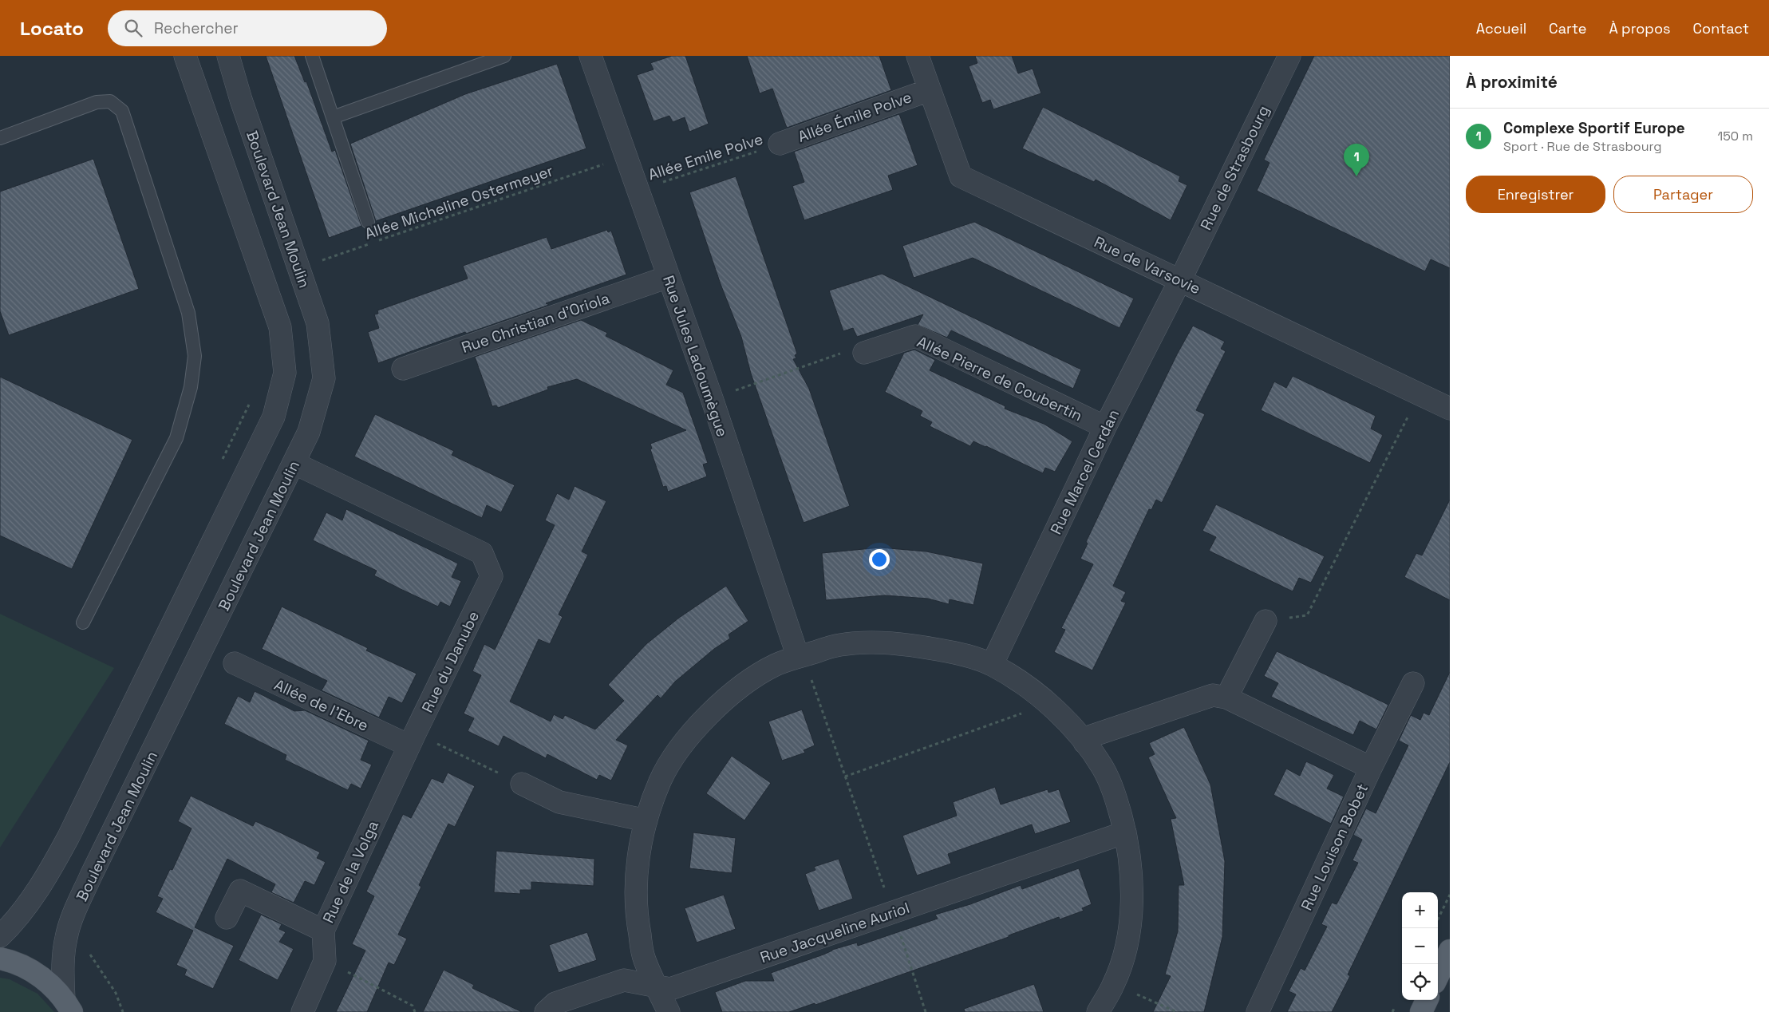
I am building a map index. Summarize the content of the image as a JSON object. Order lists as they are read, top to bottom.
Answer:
{
  "streets": {
    "street": [
      "Allée Émile Polve",
      "Rue de Strasbourg",
      "Boulevard Jean Moulin",
      "Rue de Varsovie",
      "Rue Christian d'Oriola",
      "Rue Jules Ladoumègue",
      "Allée Pierre de Coubertin",
      "Rue Marcel Cerdan",
      "Rue du Danube",
      "Allée de l'Ebre",
      "Rue Louison Bobet",
      "Rue de la Volga",
      "Rue Jacqueline Auriol"
    ],
    "path": ["Allée Emile Polve", "Allée Micheline Ostermeyer"]
  },
  "crossings": [
    ["Allée Émile Polve", "Allée Emile Polve"],
    ["Allée Émile Polve", "Rue de Varsovie"],
    ["Allée Emile Polve", "Rue Jules Ladoumègue"],
    ["Rue de Strasbourg", "Rue de Varsovie"],
    ["Rue de Strasbourg", "Rue Marcel Cerdan"],
    ["Allée Micheline Ostermeyer", "Boulevard Jean Moulin"],
    ["Allée Micheline Ostermeyer", "Rue Jules Ladoumègue"],
    ["Boulevard Jean Moulin", "Rue du Danube"],
    ["Rue de Varsovie", "Rue Marcel Cerdan"],
    ["Rue Christian d'Oriola", "Rue Jules Ladoumègue"],
    ["Allée Pierre de Coubertin", "Rue Marcel Cerdan"],
    ["Rue du Danube", "Allée de l'Ebre"],
    ["Rue du Danube", "Rue de la Volga"],
    ["Allée de l'Ebre", "Rue de la Volga"]
  ],
  "page": {
    "header": "Locato",
    "search": "Rechercher",
    "nav": [
      "Accueil",
      "Carte",
      "À propos",
      "Contact"
    ],
    "heading": "À proximité",
    "list": [
      {
        "mark": "1",
        "name": "Complexe Sportif Europe",
        "note": "Sport · Rue de Strasbourg",
        "value": "150 m"
      }
    ],
    "pins": "1",
    "buttons": ["Enregistrer", "Partager"],
    "map_buttons": ["+", "−"]
  }
}
